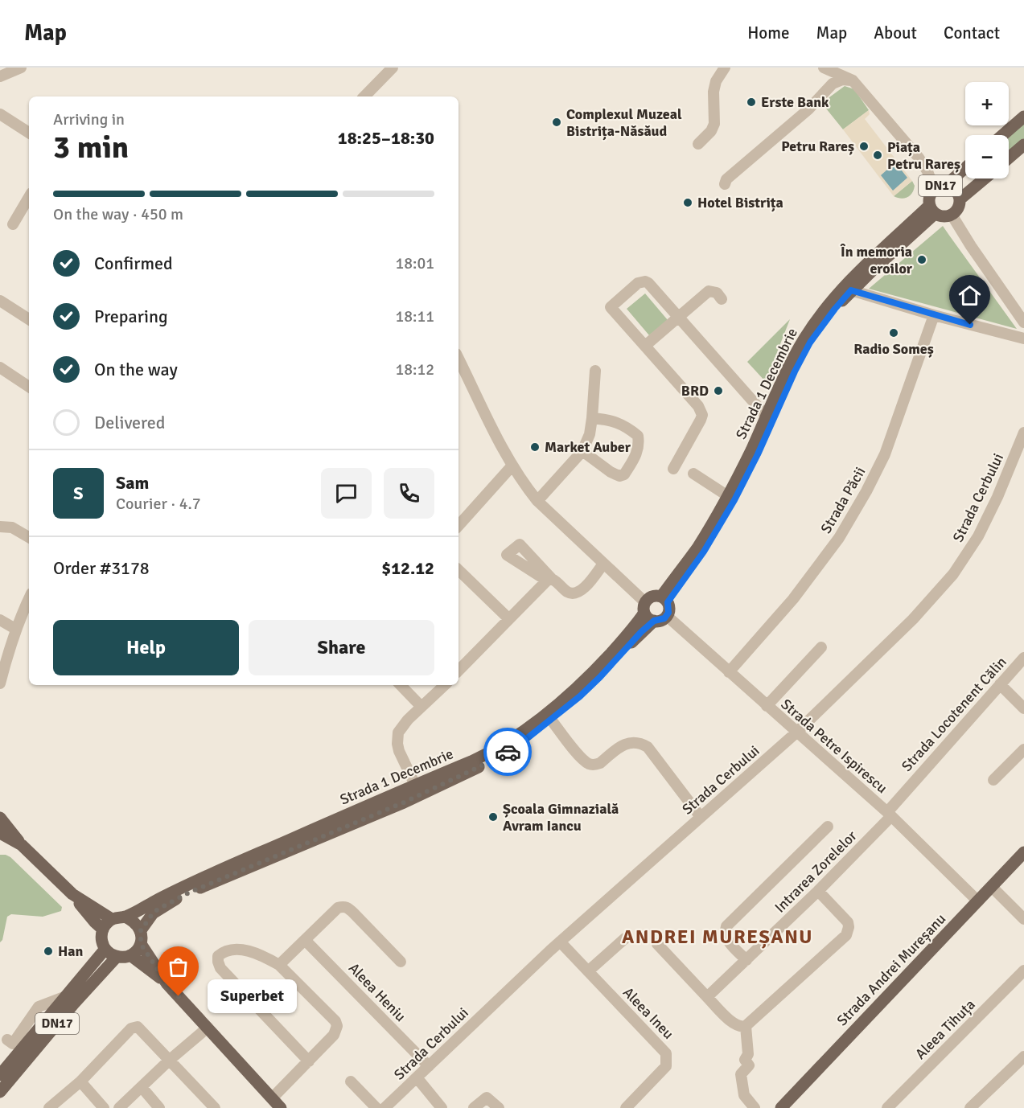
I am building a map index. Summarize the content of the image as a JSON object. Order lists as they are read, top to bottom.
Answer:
{
  "streets": {
    "main road": ["DN17", "Strada 1 Decembrie", "Strada Andrei Mureșanu"],
    "street": [
      "Strada Cerbului",
      "Strada Păcii",
      "Strada Locotenent Călin",
      "Strada Petre Ispirescu",
      "Intrarea Zorelelor",
      "Aleea Heniu",
      "Aleea Ineu",
      "Aleea Tihuța"
    ]
  },
  "crossings": [
    ["DN17", "Strada 1 Decembrie"],
    ["Strada 1 Decembrie", "Strada Petre Ispirescu"],
    ["Strada Cerbului", "Strada Petre Ispirescu"],
    ["Strada Cerbului", "Aleea Heniu"],
    ["Strada Cerbului", "Aleea Ineu"],
    ["Strada Păcii", "Strada Petre Ispirescu"],
    ["Strada Locotenent Călin", "Strada Petre Ispirescu"],
    ["Strada Locotenent Călin", "Intrarea Zorelelor"],
    ["Strada Petre Ispirescu", "Intrarea Zorelelor"],
    ["Strada Petre Ispirescu", "Strada Andrei Mureșanu"]
  ],
  "districts": ["ANDREI MUREȘANU"],
  "places": [
    "Erste Bank",
    "Complexul Muzeal Bistrița-Năsăud",
    "Petru Rareș",
    "Piața Petru Rareș",
    "Hotel Bistrița",
    "În memoria eroilor",
    "Radio Someș",
    "BRD",
    "Market Auber",
    "Școala Gimnazială Avram Iancu",
    "Han",
    "Superbet"
  ],
  "page": {
    "header": "Map",
    "nav": [
      "Home",
      "Map",
      "About",
      "Contact"
    ],
    "map_buttons": ["+", "−"],
    "heading": ["3 min", "Arriving in", "18:25–18:30"],
    "panel": [
      "Sam",
      "Courier · 4.7",
      "Order #3178",
      "$12.12"
    ],
    "bar": "On the way · 450 m",
    "list": [
      ["Confirmed", "18:01"],
      ["Preparing", "18:11"],
      ["On the way", "18:12"],
      "Delivered"
    ],
    "round": "S",
    "buttons": ["Help", "Share"],
    "bubble": "Superbet"
  }
}
